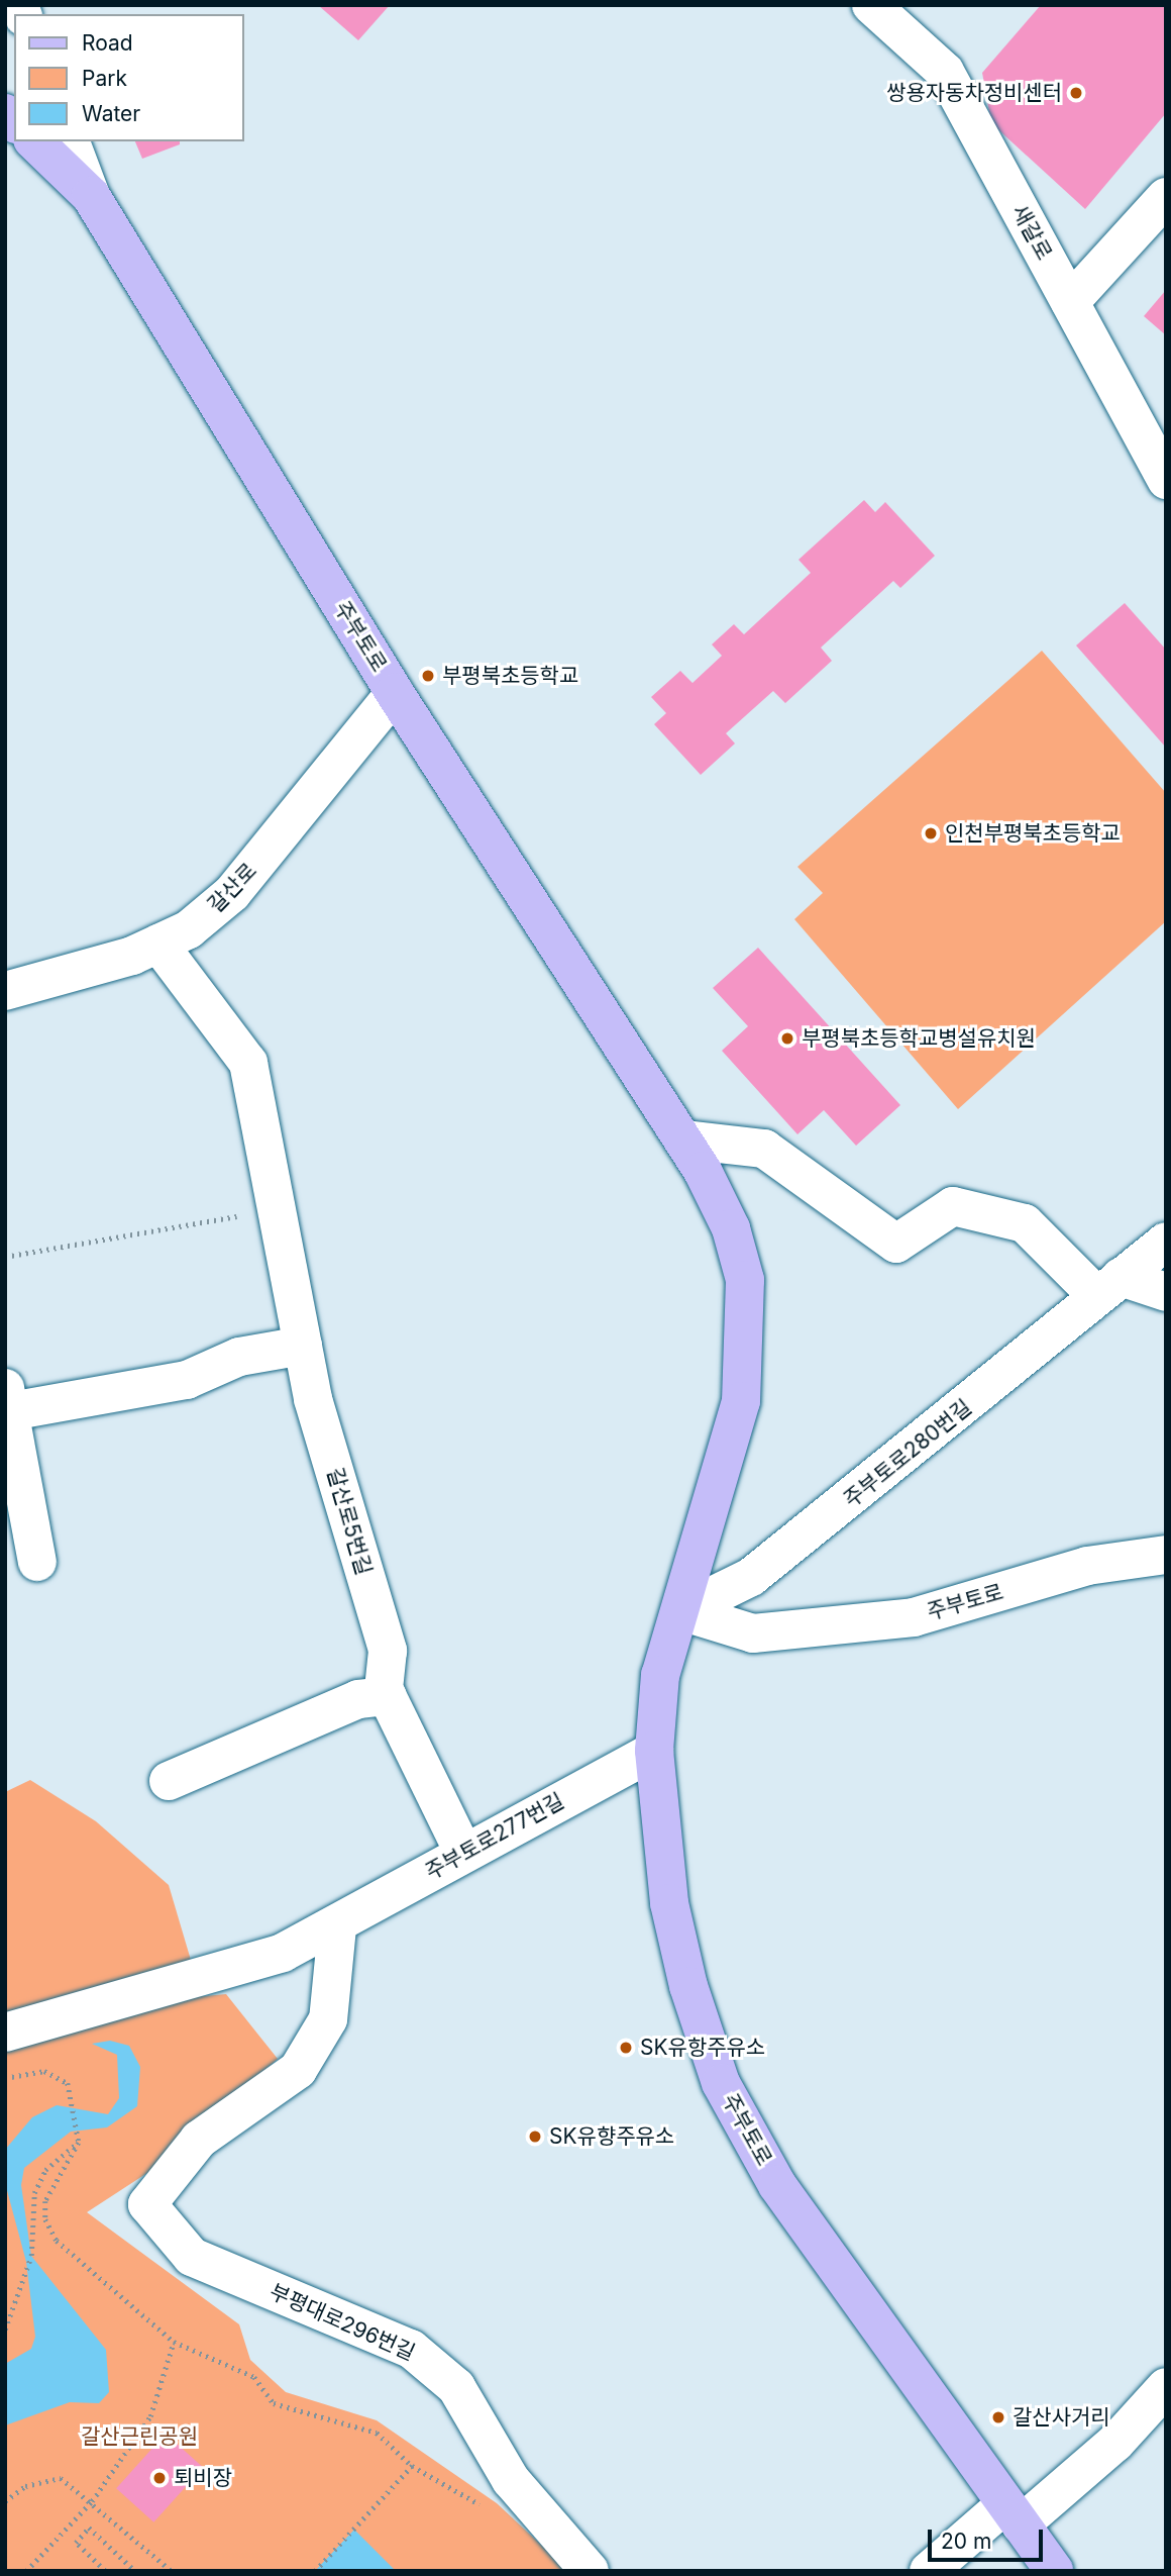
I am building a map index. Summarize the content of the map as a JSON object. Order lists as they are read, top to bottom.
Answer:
{
  "streets": {
    "main road": ["주부토로"],
    "street": [
      "새갈로",
      "갈산로",
      "주부토로280번길",
      "갈산로5번길",
      "주부토로277번길",
      "부평대로296번길"
    ]
  },
  "crossings": [
    ["주부토로", "갈산로"],
    ["주부토로", "주부토로280번길"],
    ["주부토로", "주부토로277번길"],
    ["갈산로", "갈산로5번길"],
    ["갈산로5번길", "주부토로277번길"],
    ["주부토로277번길", "부평대로296번길"]
  ],
  "parks": ["갈산근린공원"],
  "places": [
    "쌍용자동차정비센터",
    "부평북초등학교",
    "인천부평북초등학교",
    "부평북초등학교병설유치원",
    "SK유항주유소",
    "SK유향주유소",
    "갈산사거리",
    "퇴비장"
  ],
  "legend": ["Road", "Park", "Water"],
  "scale_bar": "20 m"
}
